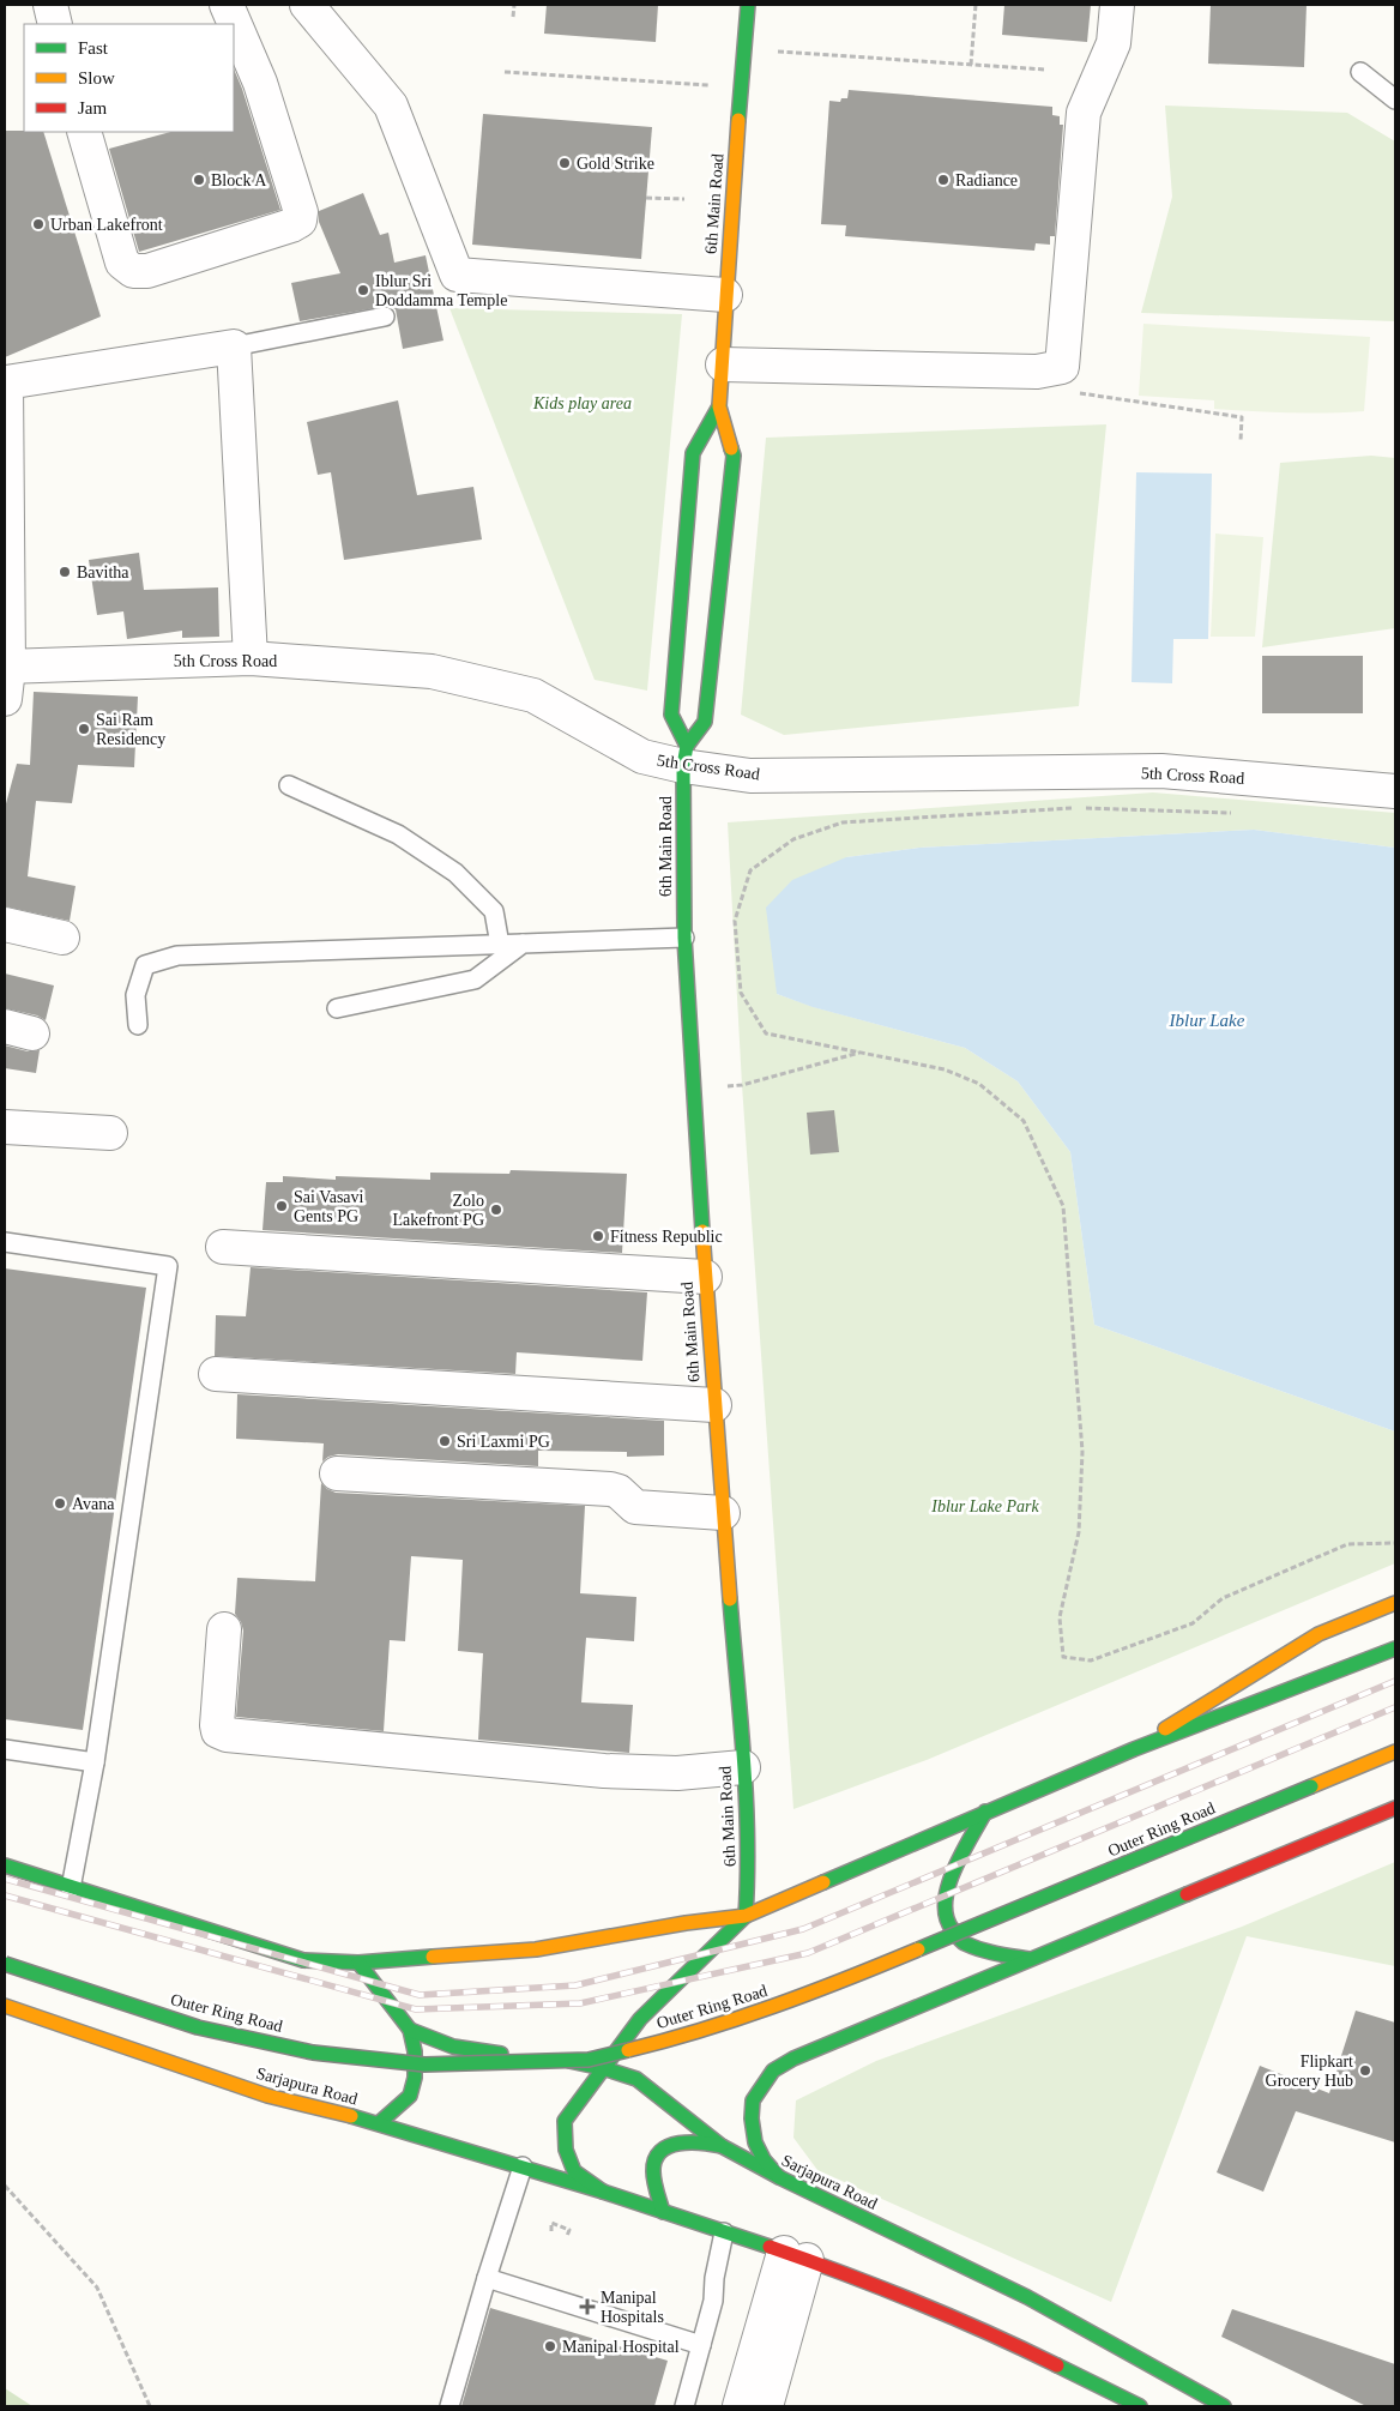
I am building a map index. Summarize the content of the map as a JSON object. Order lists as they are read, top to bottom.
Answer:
{
  "streets": {
    "main road": ["6th Main Road", "Outer Ring Road", "Sarjapura Road"],
    "street": ["5th Cross Road"]
  },
  "crossings": [
    ["6th Main Road", "5th Cross Road"]
  ],
  "water": ["Iblur Lake"],
  "parks": ["Kids play area", "Iblur Lake Park"],
  "places": {
    "other": [
      "Gold Strike",
      "Block A",
      "Radiance",
      "Urban Lakefront",
      "Iblur Sri Doddamma Temple",
      "Bavitha",
      "Sai Ram Residency",
      "Sai Vasavi Gents PG",
      "Zolo Lakefront PG",
      "Fitness Republic",
      "Sri Laxmi PG",
      "Avana",
      "Flipkart Grocery Hub",
      "Manipal Hospital"
    ],
    "health": ["Manipal Hospitals"]
  },
  "legend": ["Fast", "Slow", "Jam"]
}
